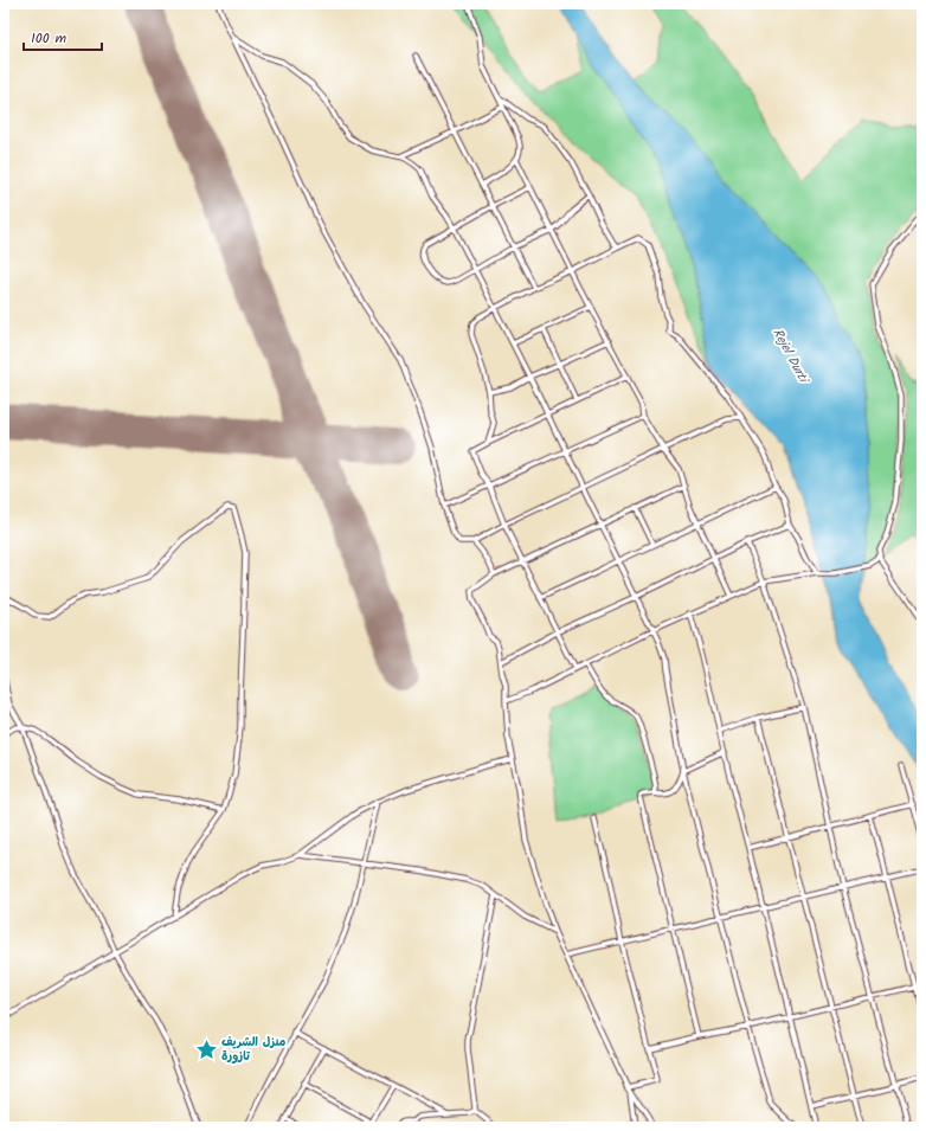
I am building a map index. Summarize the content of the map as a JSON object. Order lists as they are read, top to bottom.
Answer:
{
  "water": ["Rejel Durti"],
  "places": {
    "place": ["منزل الشريف تازورة"]
  },
  "scale_bar": "100 m"
}
